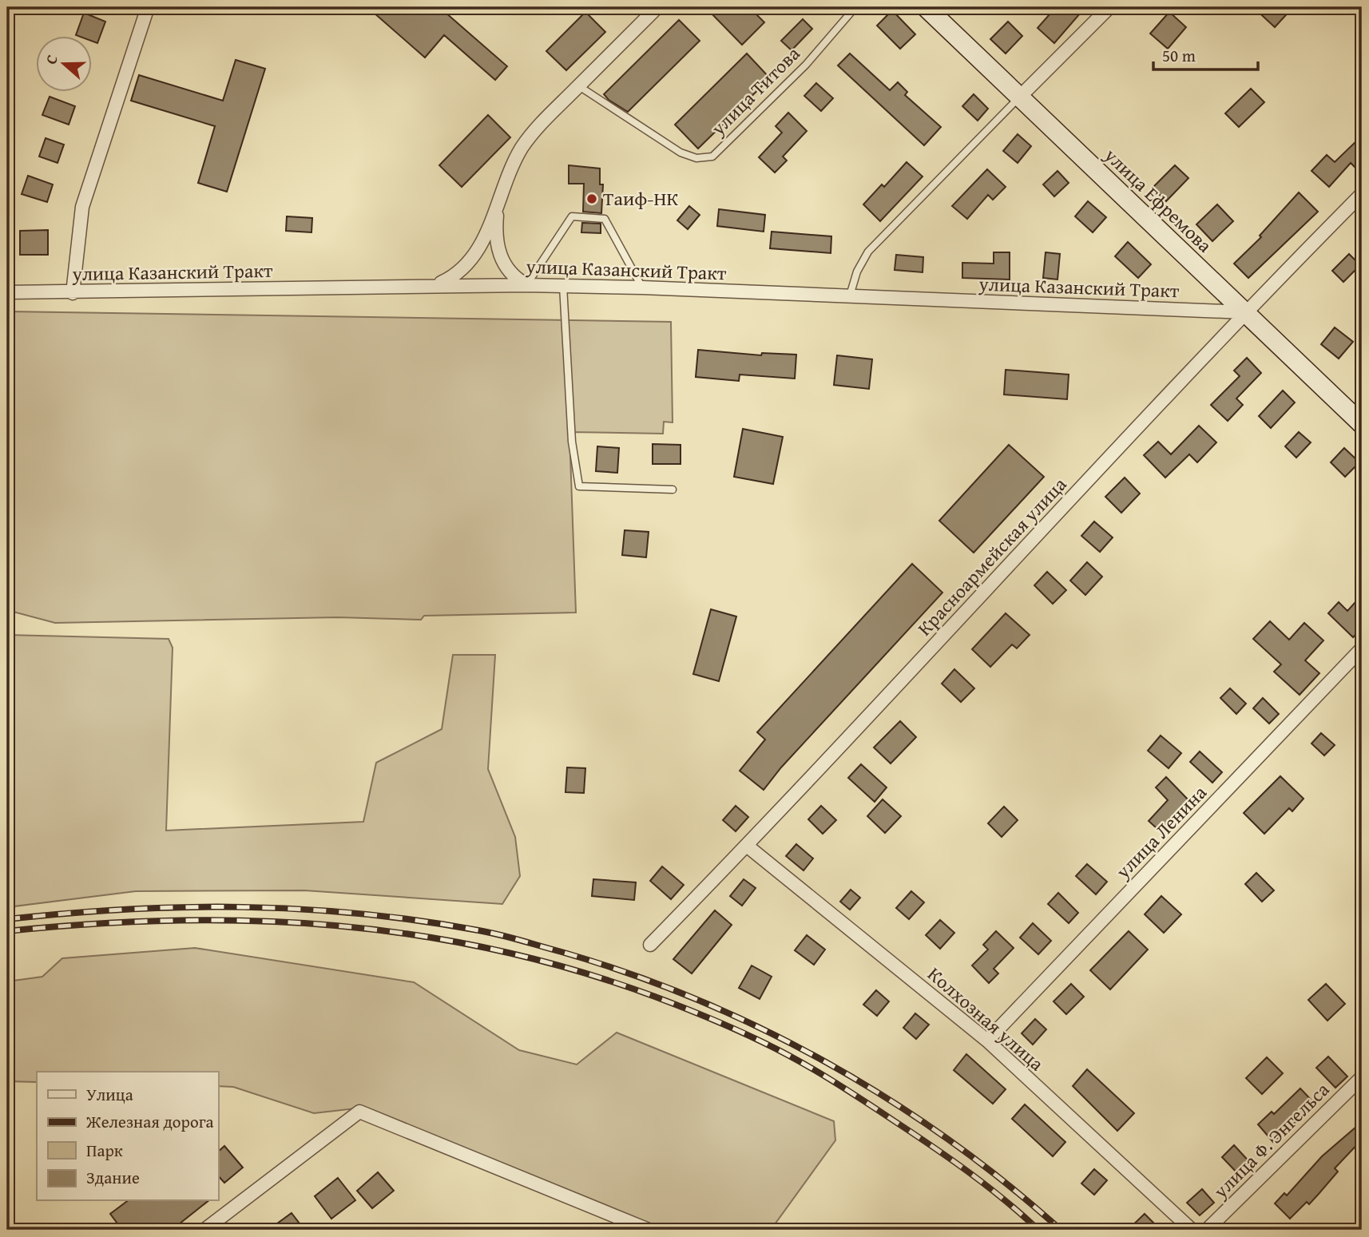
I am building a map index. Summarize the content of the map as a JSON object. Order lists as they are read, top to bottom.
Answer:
{
  "streets": {
    "street": [
      "улица Ефремова",
      "улица Казанский Тракт",
      "Красноармейская улица",
      "улица Ленина",
      "Колхозная улица",
      "улица Ф. Энгельса"
    ],
    "lane": ["улица Титова"]
  },
  "crossings": [
    ["улица Ефремова", "улица Казанский Тракт"],
    ["улица Ефремова", "Красноармейская улица"],
    ["улица Казанский Тракт", "Красноармейская улица"],
    ["Красноармейская улица", "Колхозная улица"],
    ["улица Ленина", "Колхозная улица"]
  ],
  "places": ["Таиф-НК"],
  "legend": [
    "Улица",
    "Железная дорога",
    "Парк",
    "Здание"
  ],
  "scale_bar": "50 m",
  "north": "left"
}
